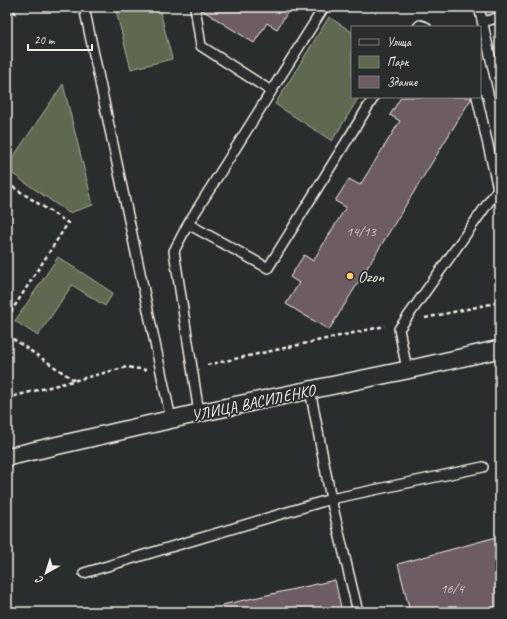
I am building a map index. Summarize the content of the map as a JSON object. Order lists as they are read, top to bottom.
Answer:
{
  "streets": {
    "street": ["УЛИЦА ВАСИЛЕНКО"]
  },
  "places": ["Ozon"],
  "house_numbers": ["14/13", "16/4"],
  "legend": ["Улица", "Парк", "Здание"],
  "scale_bar": "20 m",
  "north": "bottom left"
}
